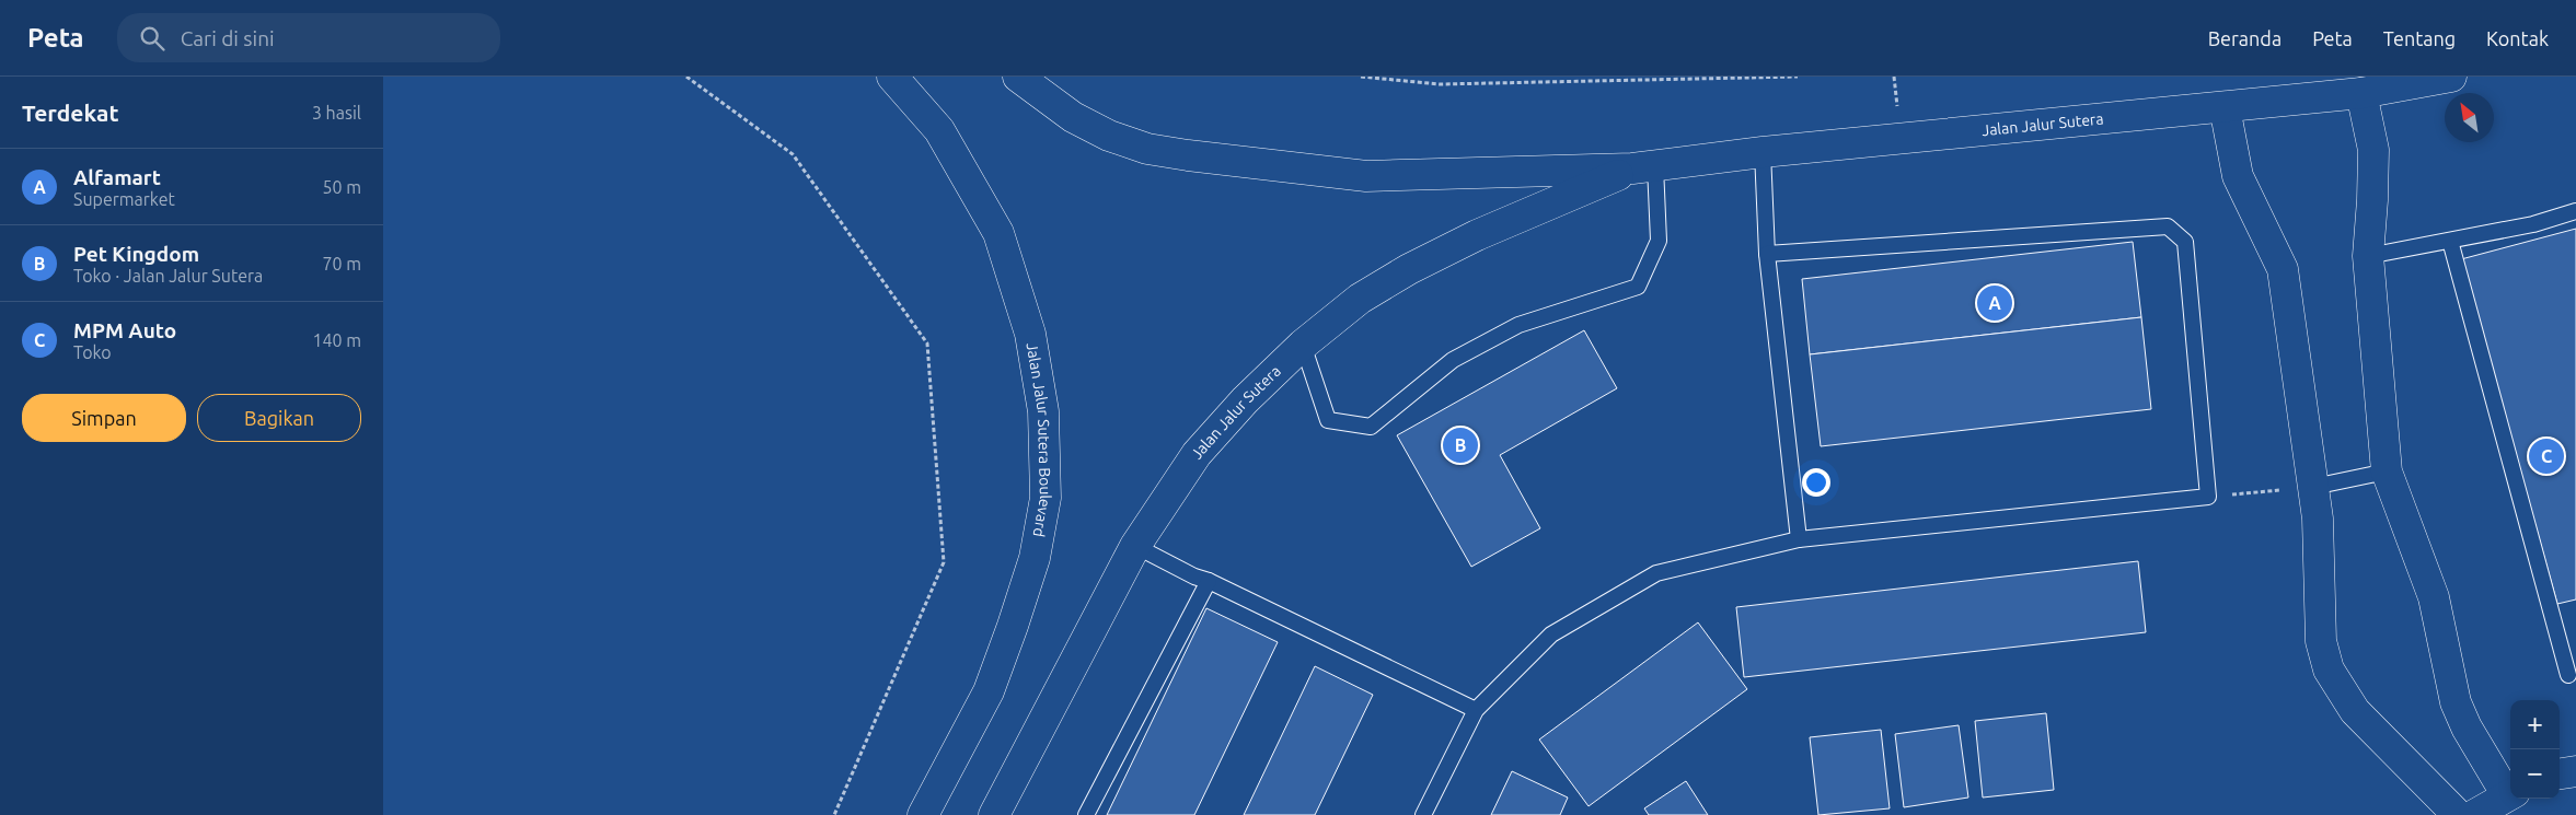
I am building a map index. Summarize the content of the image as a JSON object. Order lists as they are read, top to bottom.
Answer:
{
  "streets": {
    "main road": ["Jalan Jalur Sutera", "Jalan Jalur Sutera Boulevard"]
  },
  "north": "top left",
  "page": {
    "header": "Peta",
    "search": "Cari di sini",
    "nav": [
      "Beranda",
      "Peta",
      "Tentang",
      "Kontak"
    ],
    "heading": ["Terdekat", "3 hasil"],
    "list": [
      {
        "mark": "A",
        "name": "Alfamart",
        "note": "Supermarket",
        "value": "50 m"
      },
      {
        "mark": "B",
        "name": "Pet Kingdom",
        "note": "Toko · Jalan Jalur Sutera",
        "value": "70 m"
      },
      {
        "mark": "C",
        "name": "MPM Auto",
        "note": "Toko",
        "value": "140 m"
      }
    ],
    "pins": ["A", "B", "C"],
    "buttons": ["Simpan", "Bagikan"],
    "map_buttons": ["+", "−"]
  }
}
